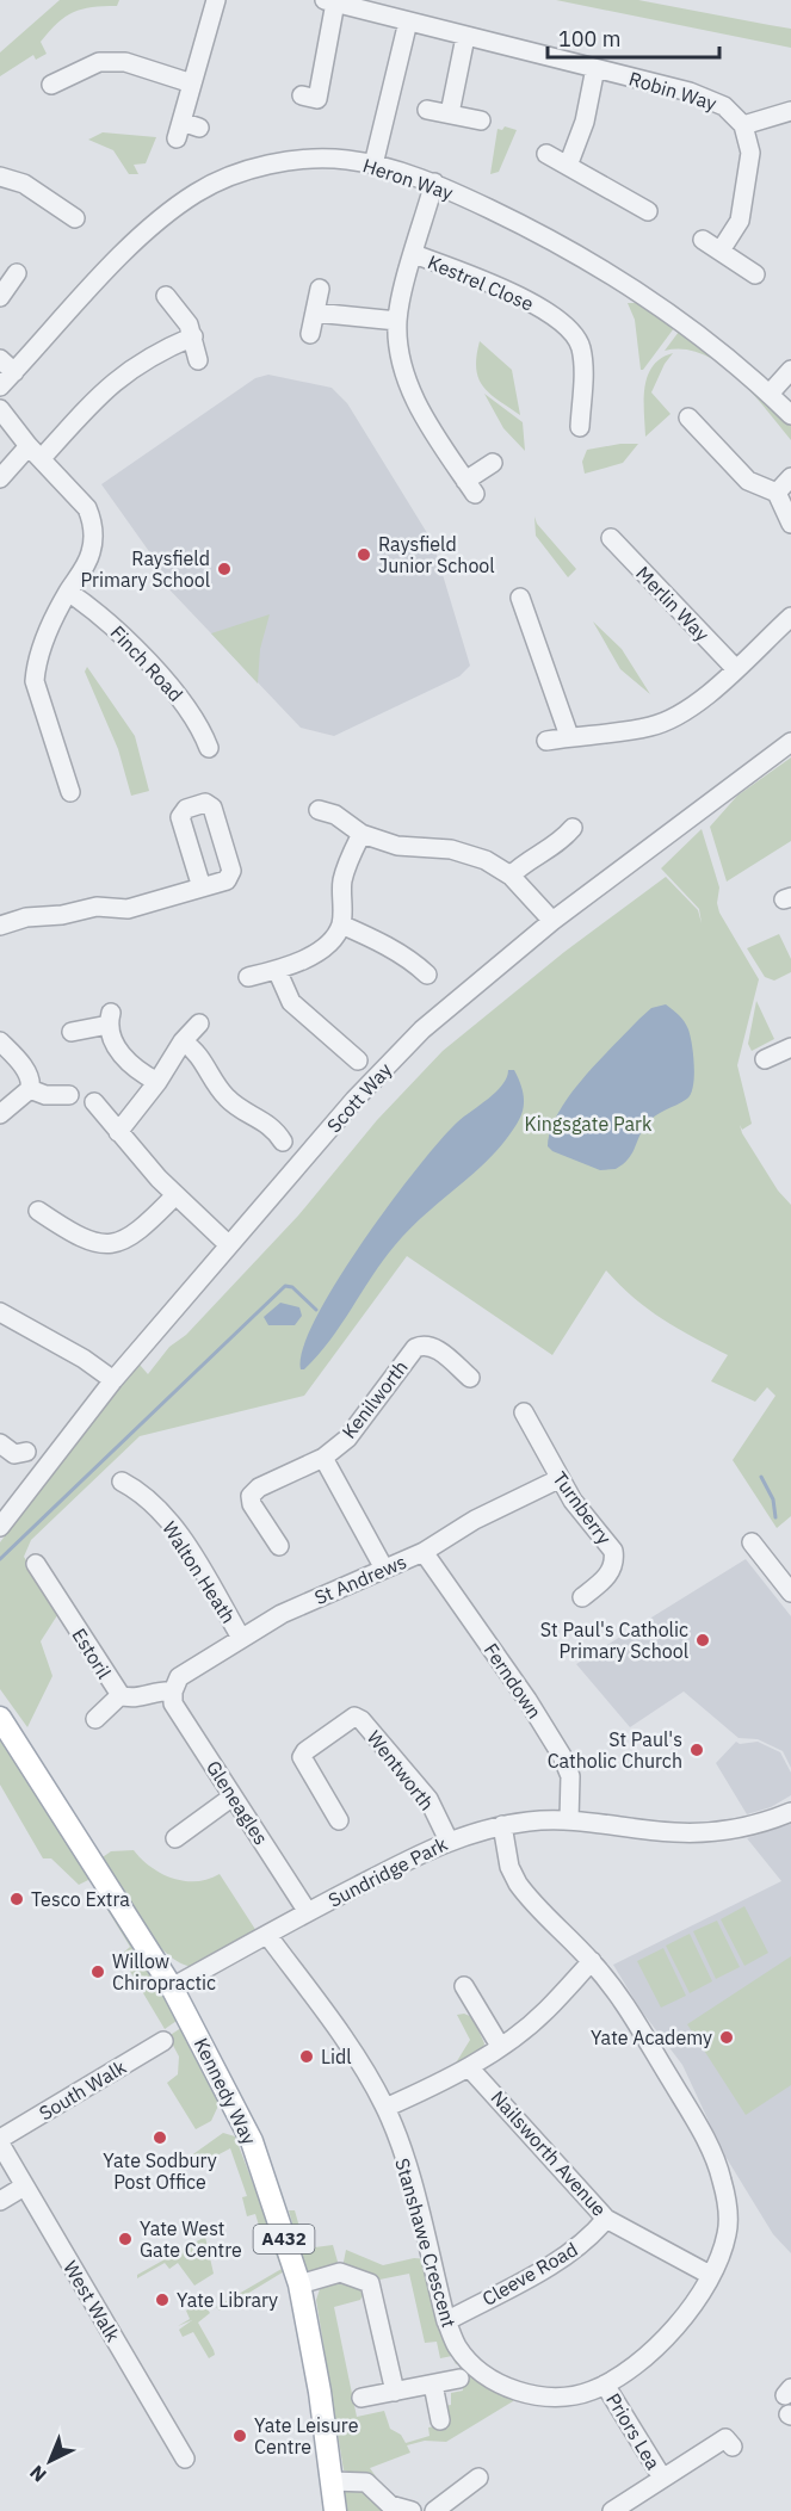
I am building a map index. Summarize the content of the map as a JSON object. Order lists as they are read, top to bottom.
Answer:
{
  "streets": {
    "main road": ["Kennedy Way", "A432"],
    "street": [
      "Robin Way",
      "Heron Way",
      "Kestrel Close",
      "Merlin Way",
      "Finch Road",
      "Scott Way",
      "Kenilworth",
      "Turnberry",
      "Walton Heath",
      "St Andrews",
      "Estoril",
      "Ferndown",
      "Wentworth",
      "Gleneagles",
      "Sundridge Park",
      "South Walk",
      "Nailsworth Avenue",
      "Stanshawe Crescent",
      "Cleeve Road",
      "West Walk",
      "Priors Lea"
    ]
  },
  "crossings": [
    ["Heron Way", "Kestrel Close"],
    ["Turnberry", "St Andrews"],
    ["Walton Heath", "St Andrews"],
    ["St Andrews", "Estoril"],
    ["St Andrews", "Ferndown"],
    ["St Andrews", "Gleneagles"],
    ["Estoril", "Gleneagles"],
    ["Ferndown", "Sundridge Park"],
    ["Wentworth", "Sundridge Park"],
    ["Gleneagles", "Sundridge Park"],
    ["Sundridge Park", "Kennedy Way"],
    ["Sundridge Park", "Stanshawe Crescent"],
    ["South Walk", "West Walk"],
    ["Nailsworth Avenue", "Stanshawe Crescent"],
    ["Nailsworth Avenue", "Cleeve Road"],
    ["Stanshawe Crescent", "Cleeve Road"],
    ["Stanshawe Crescent", "Priors Lea"]
  ],
  "parks": ["Kingsgate Park"],
  "places": [
    "Raysfield Junior School",
    "Raysfield Primary School",
    "St Paul's Catholic Primary School",
    "St Paul's Catholic Church",
    "Tesco Extra",
    "Willow Chiropractic",
    "Yate Academy",
    "Lidl",
    "Yate Sodbury Post Office",
    "Yate West Gate Centre",
    "Yate Library",
    "Yate Leisure Centre"
  ],
  "scale_bar": "100 m",
  "north": "bottom left"
}
